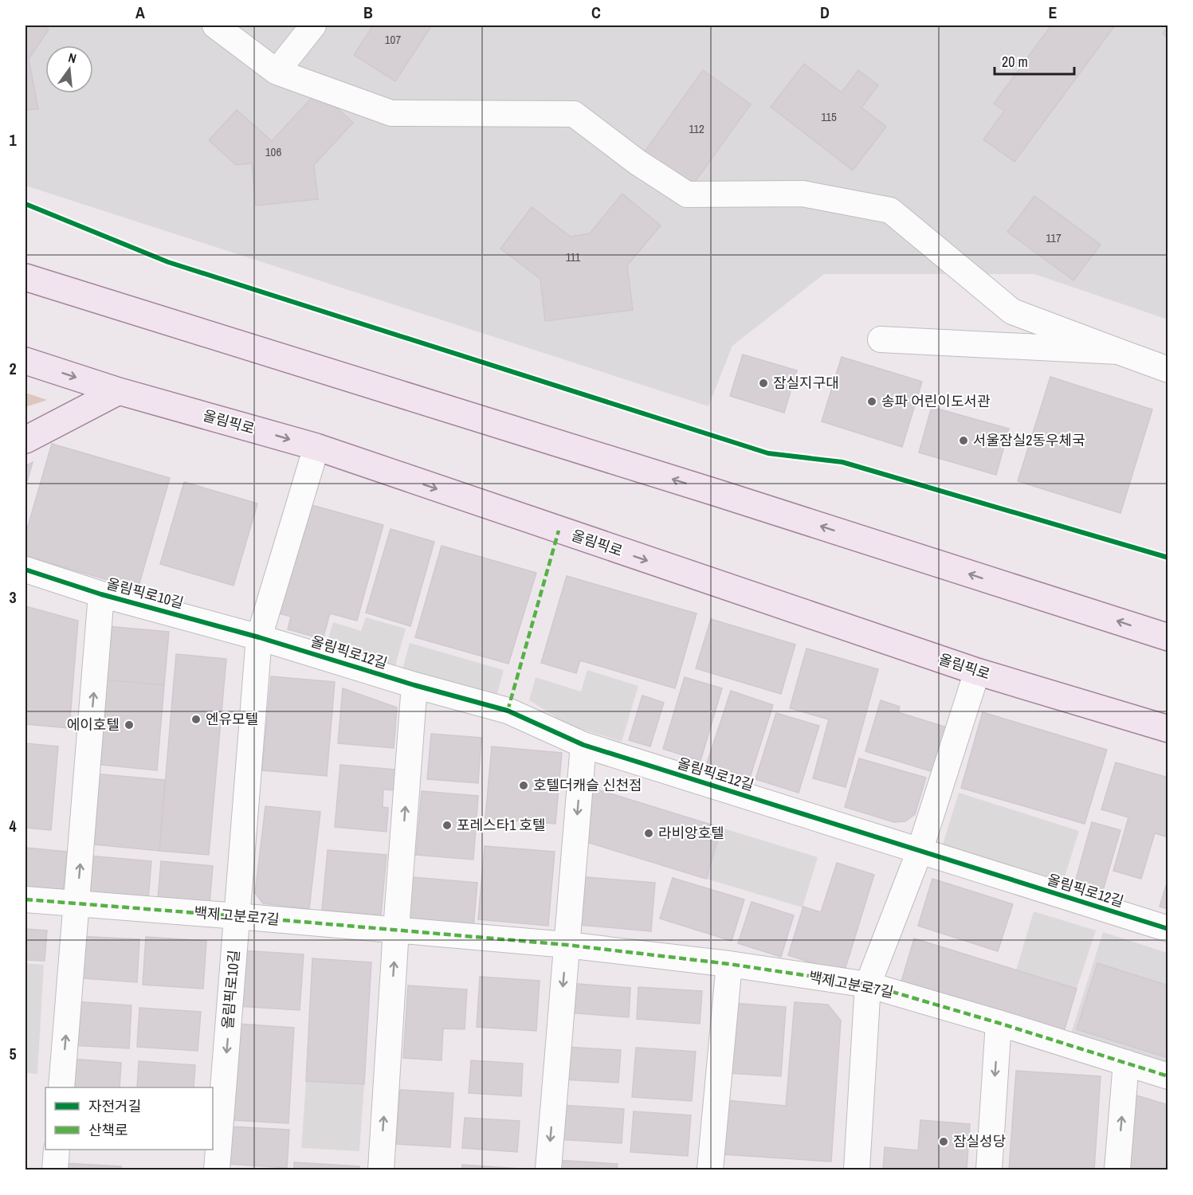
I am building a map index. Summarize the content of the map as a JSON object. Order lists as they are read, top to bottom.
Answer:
{
  "streets": {
    "main road": ["올림픽로"],
    "street": ["올림픽로10길", "올림픽로12길", "백제고분로7길"]
  },
  "crossings": [
    ["올림픽로", "올림픽로10길"],
    ["올림픽로10길", "올림픽로12길"],
    ["올림픽로10길", "백제고분로7길"]
  ],
  "places": [
    "잠실지구대",
    "송파 어린이도서관",
    "서울잠실2동우체국",
    "엔유모텔",
    "에이호텔",
    "호텔더캐슬 신천점",
    "포레스타1 호텔",
    "라비앙호텔",
    "잠실성당"
  ],
  "house_numbers": [
    "107",
    "115",
    "112",
    "106",
    "117",
    "111"
  ],
  "legend": ["자전거길", "산책로"],
  "scale_bar": "20 m",
  "north": "top",
  "grid": {
    "columns": [
      "A",
      "B",
      "C",
      "D",
      "E"
    ],
    "rows": [
      "1",
      "2",
      "3",
      "4",
      "5"
    ]
  }
}
